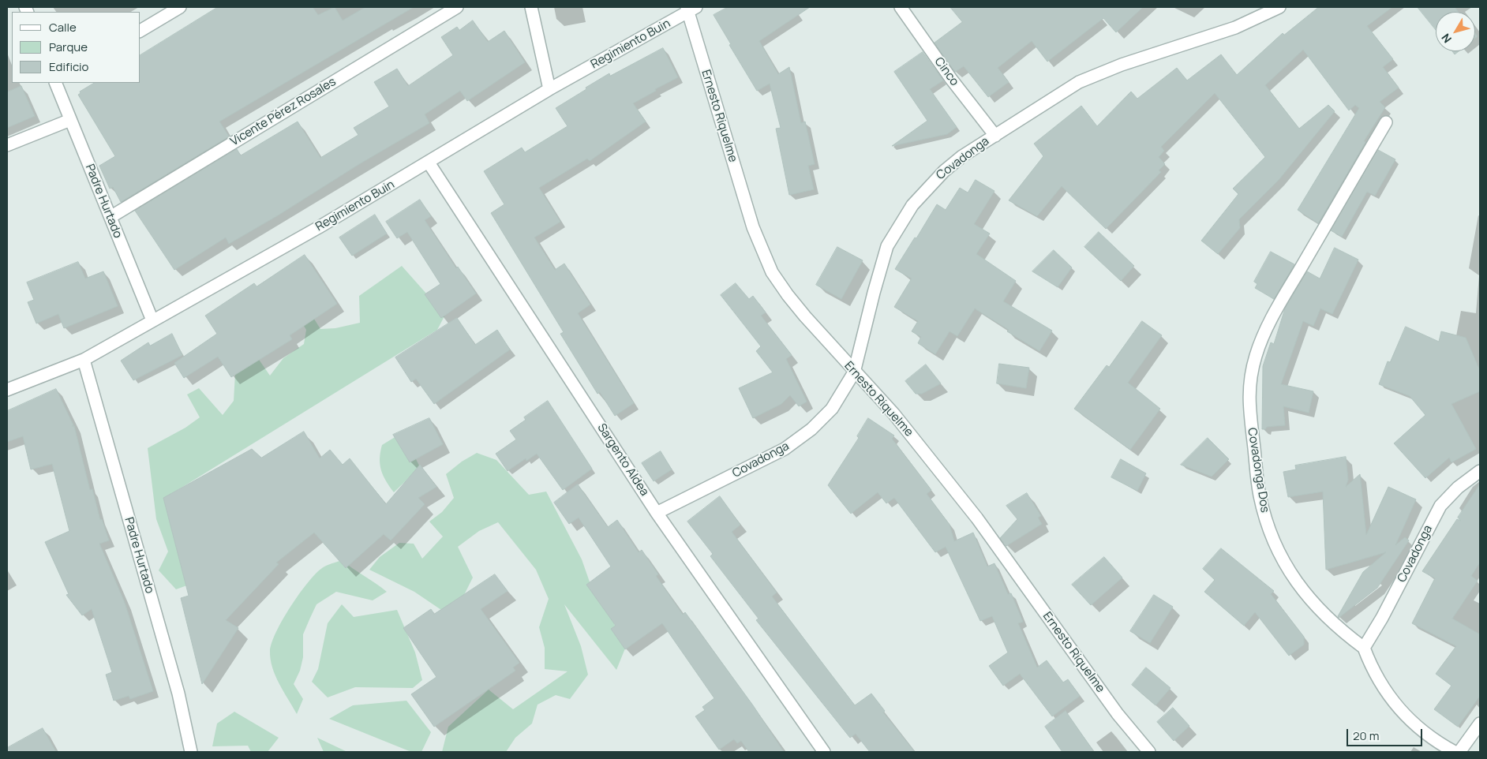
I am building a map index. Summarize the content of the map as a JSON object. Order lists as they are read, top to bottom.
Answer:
{
  "streets": {
    "street": [
      "Regimiento Buin",
      "Cinco",
      "Vicente Pérez Rosales",
      "Ernesto Riquelme",
      "Covadonga",
      "Padre Hurtado",
      "Sargento Aldea",
      "Covadonga Dos"
    ]
  },
  "crossings": [
    ["Regimiento Buin", "Ernesto Riquelme"],
    ["Regimiento Buin", "Padre Hurtado"],
    ["Regimiento Buin", "Sargento Aldea"],
    ["Cinco", "Covadonga"],
    ["Vicente Pérez Rosales", "Padre Hurtado"],
    ["Ernesto Riquelme", "Covadonga"],
    ["Covadonga", "Sargento Aldea"],
    ["Covadonga", "Covadonga Dos"]
  ],
  "legend": ["Calle", "Parque", "Edificio"],
  "scale_bar": "20 m",
  "north": "bottom left"
}
